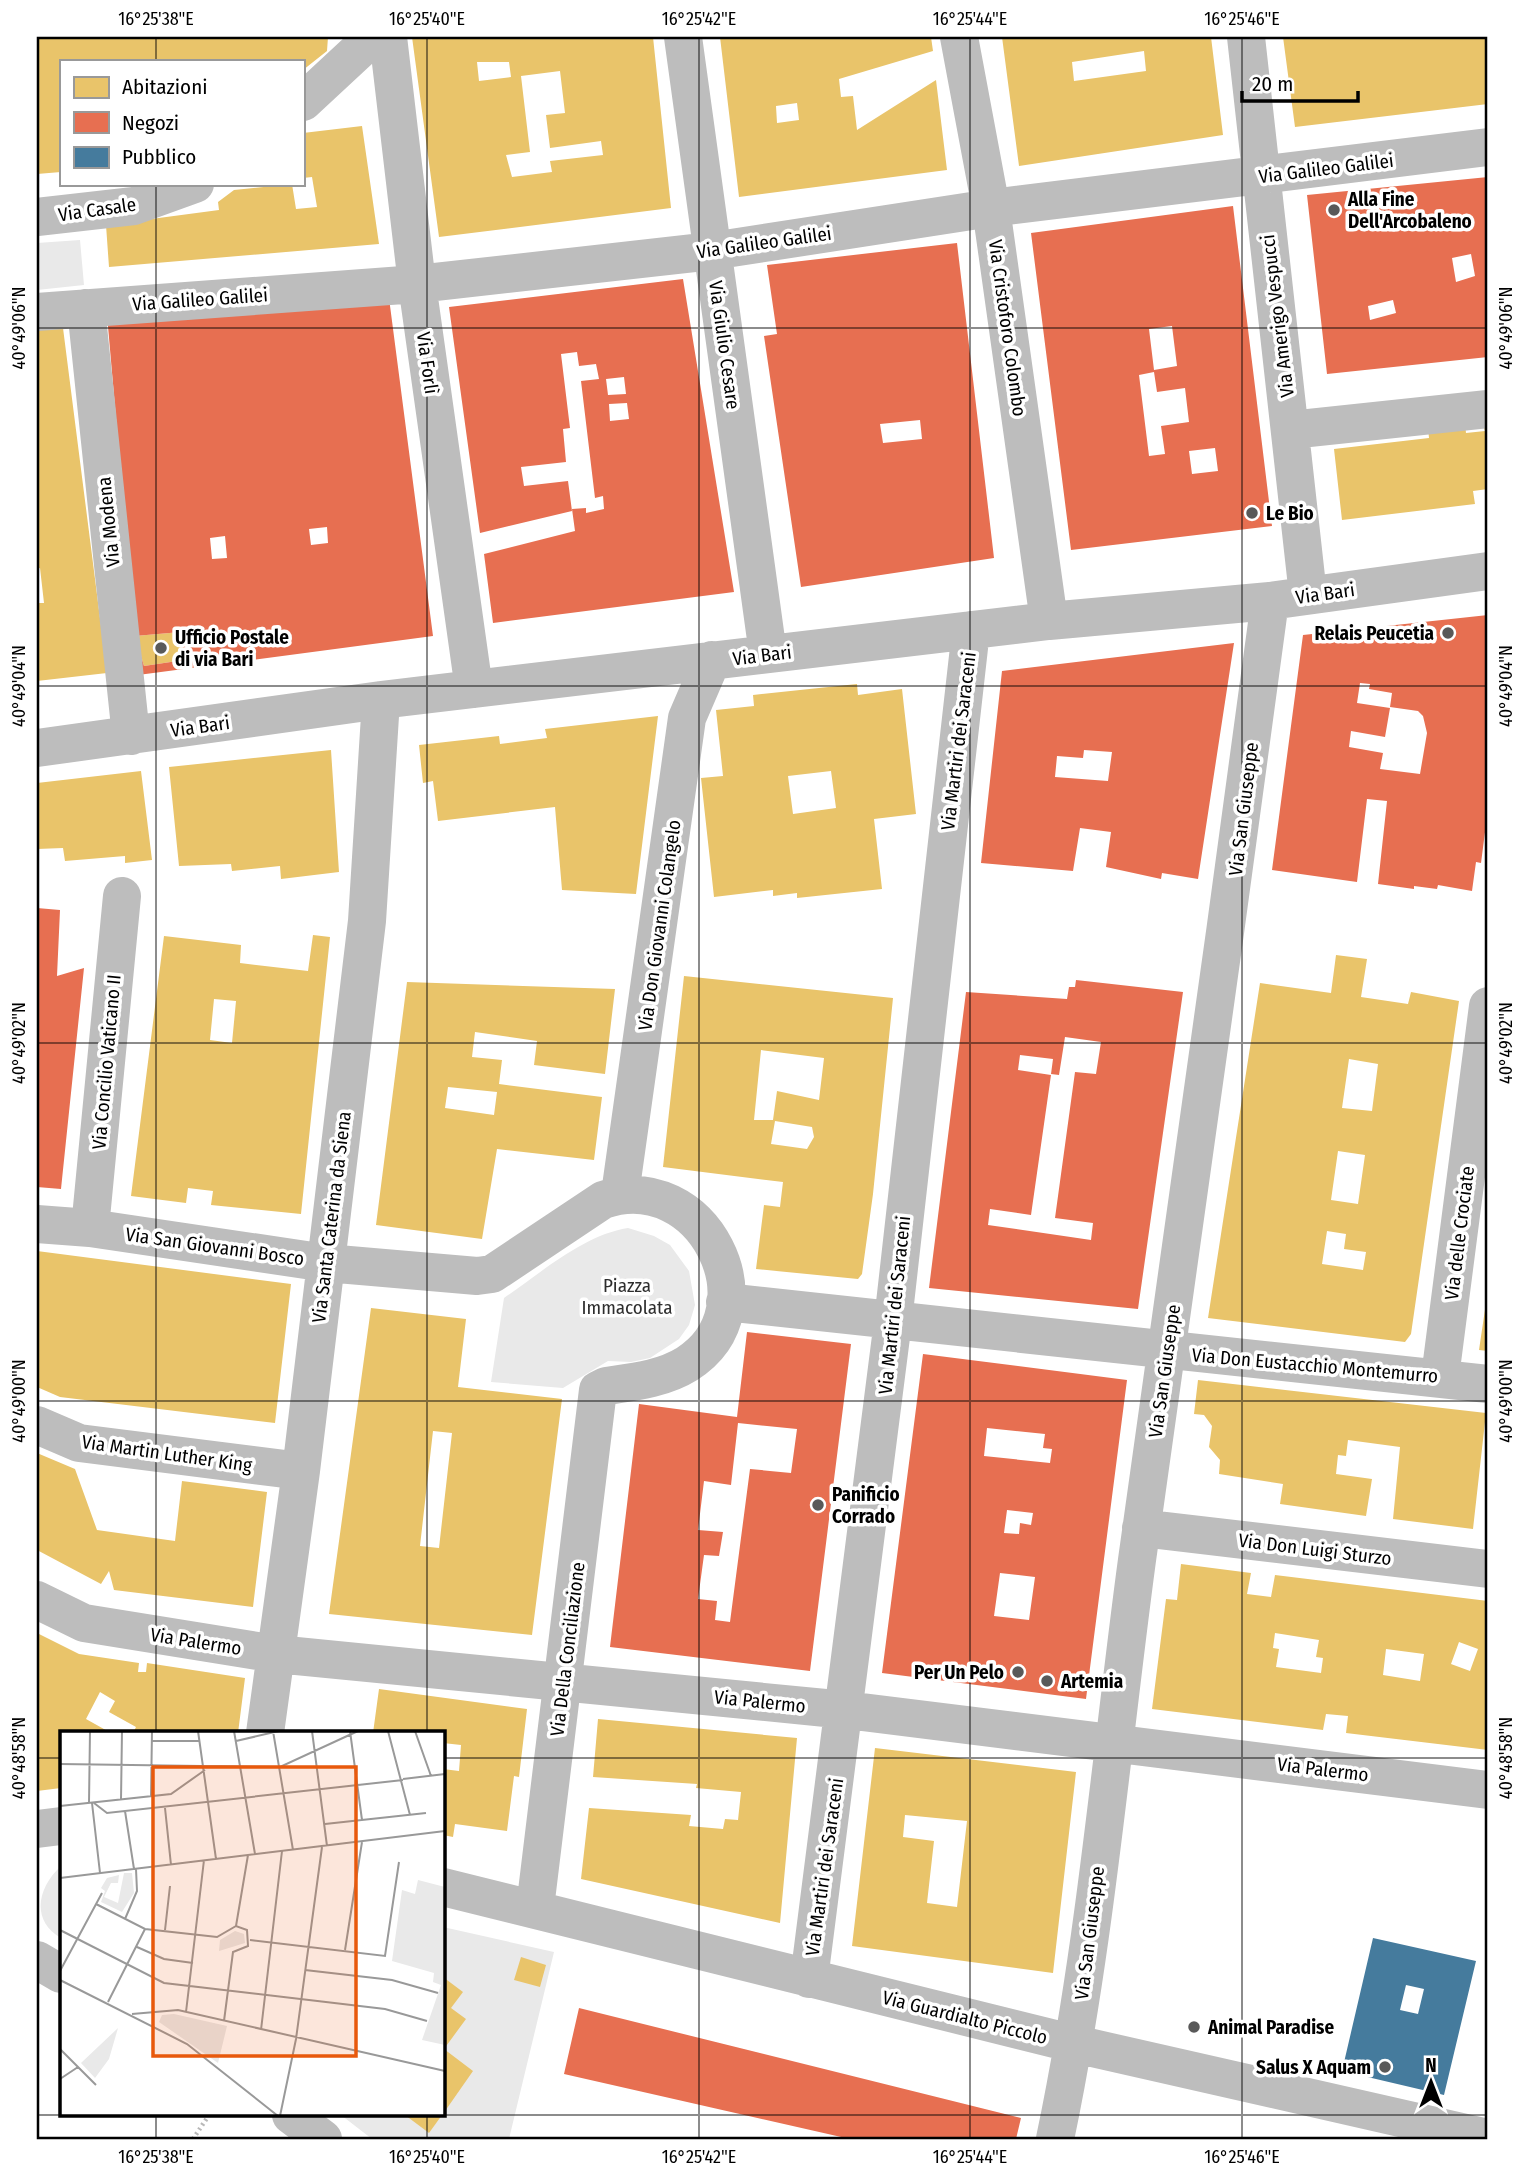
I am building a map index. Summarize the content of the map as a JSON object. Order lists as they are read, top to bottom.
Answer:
{
  "streets": {
    "street": [
      "Via Galileo Galilei",
      "Via Casale",
      "Via Amerigo Vespucci",
      "Via Cristoforo Colombo",
      "Via Giulio Cesare",
      "Via Forlì",
      "Via Modena",
      "Via Bari",
      "Via Martiri dei Saraceni",
      "Via San Giuseppe",
      "Via Don Giovanni Colangelo",
      "Via Concilio Vaticano II",
      "Via Santa Caterina da Siena",
      "Via delle Crociate",
      "Via San Giovanni Bosco",
      "Via Don Eustacchio Montemurro",
      "Via Martin Luther King",
      "Via Don Luigi Sturzo",
      "Via Palermo",
      "Via Della Conciliazione",
      "Via Guardialto Piccolo"
    ]
  },
  "crossings": [
    ["Via Galileo Galilei", "Via Amerigo Vespucci"],
    ["Via Galileo Galilei", "Via Cristoforo Colombo"],
    ["Via Galileo Galilei", "Via Giulio Cesare"],
    ["Via Galileo Galilei", "Via Forlì"],
    ["Via Galileo Galilei", "Via Modena"],
    ["Via Amerigo Vespucci", "Via Bari"],
    ["Via Cristoforo Colombo", "Via Bari"],
    ["Via Giulio Cesare", "Via Bari"],
    ["Via Forlì", "Via Bari"],
    ["Via Modena", "Via Bari"],
    ["Via Bari", "Via Martiri dei Saraceni"],
    ["Via Bari", "Via San Giuseppe"],
    ["Via Bari", "Via Don Giovanni Colangelo"],
    ["Via Bari", "Via Santa Caterina da Siena"],
    ["Via Martiri dei Saraceni", "Via Don Eustacchio Montemurro"],
    ["Via Martiri dei Saraceni", "Via Palermo"],
    ["Via Martiri dei Saraceni", "Via Guardialto Piccolo"],
    ["Via San Giuseppe", "Via Don Eustacchio Montemurro"],
    ["Via San Giuseppe", "Via Don Luigi Sturzo"],
    ["Via San Giuseppe", "Via Palermo"],
    ["Via San Giuseppe", "Via Guardialto Piccolo"],
    ["Via Don Giovanni Colangelo", "Via San Giovanni Bosco"],
    ["Via Concilio Vaticano II", "Via San Giovanni Bosco"],
    ["Via Santa Caterina da Siena", "Via San Giovanni Bosco"],
    ["Via Santa Caterina da Siena", "Via Martin Luther King"],
    ["Via Santa Caterina da Siena", "Via Palermo"],
    ["Via delle Crociate", "Via Don Eustacchio Montemurro"],
    ["Via Don Eustacchio Montemurro", "Via Della Conciliazione"],
    ["Via Palermo", "Via Della Conciliazione"],
    ["Via Della Conciliazione", "Via Guardialto Piccolo"]
  ],
  "parks": ["Piazza Immacolata"],
  "places": [
    "Alla Fine Dell'Arcobaleno",
    "Le Bio",
    "Relais Peucetia",
    "Ufficio Postale di via Bari",
    "Panificio Corrado",
    "Per Un Pelo",
    "Artemia",
    "Animal Paradise",
    "Salus X Aquam"
  ],
  "legend": ["Abitazioni", "Negozi", "Pubblico"],
  "scale_bar": "20 m",
  "north": "top",
  "coordinates": [
    "16°25'38\"E",
    "16°25'40\"E",
    "16°25'42\"E",
    "16°25'44\"E",
    "16°25'46\"E",
    "40°49'06\"N",
    "40°49'04\"N",
    "40°49'02\"N",
    "40°49'00\"N",
    "40°48'58\"N"
  ]
}
